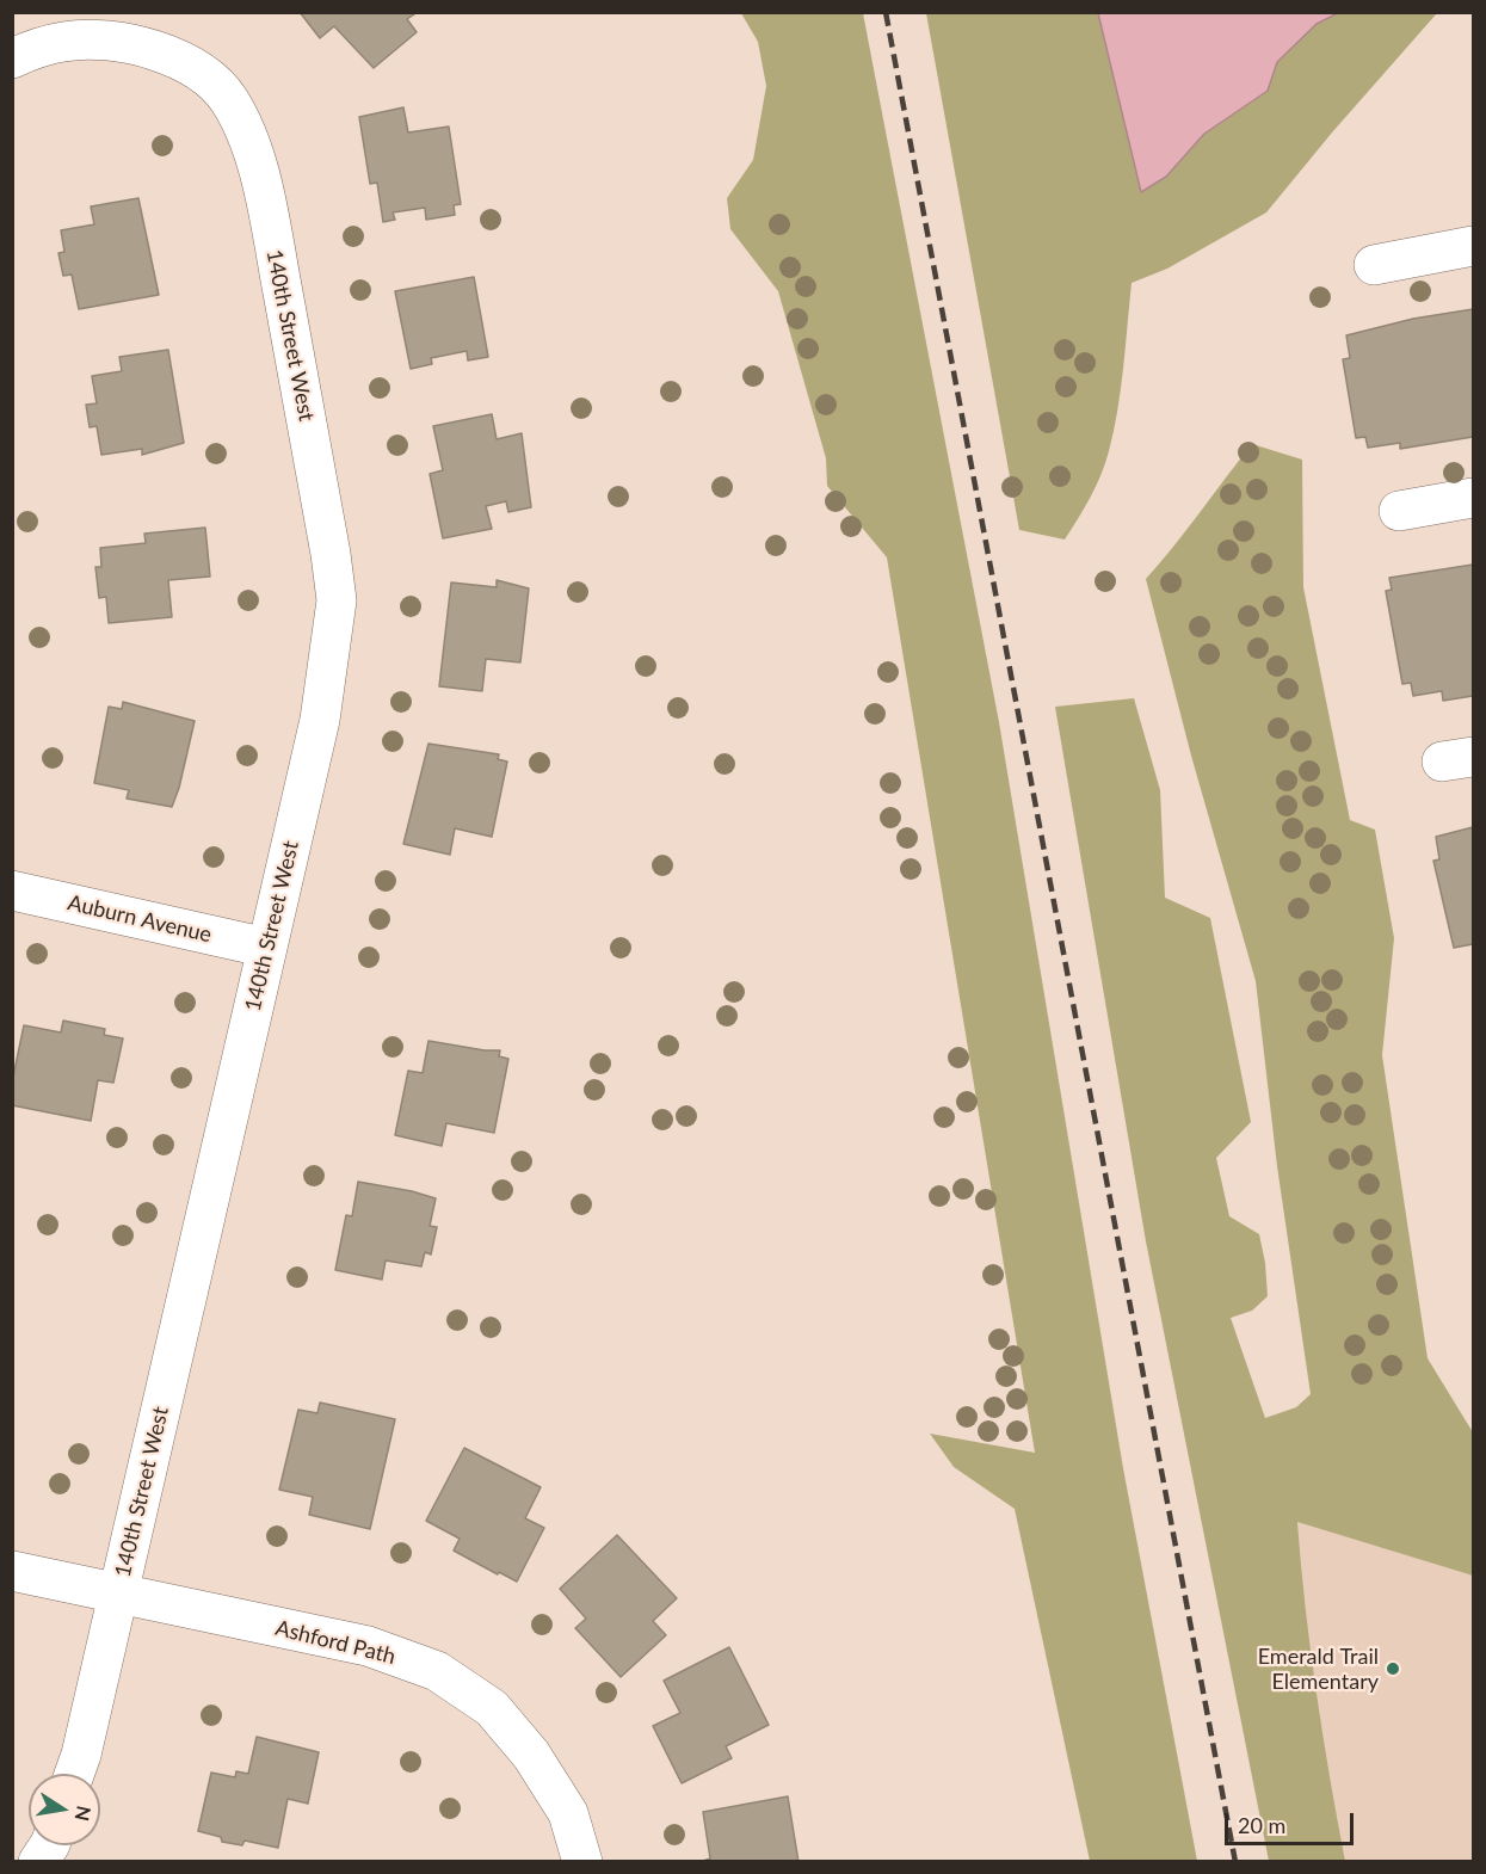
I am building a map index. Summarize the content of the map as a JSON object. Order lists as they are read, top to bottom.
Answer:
{
  "streets": {
    "street": ["140th Street West", "Auburn Avenue", "Ashford Path"]
  },
  "crossings": [
    ["140th Street West", "Auburn Avenue"],
    ["140th Street West", "Ashford Path"]
  ],
  "places": ["Emerald Trail Elementary"],
  "scale_bar": "20 m",
  "north": "right"
}
